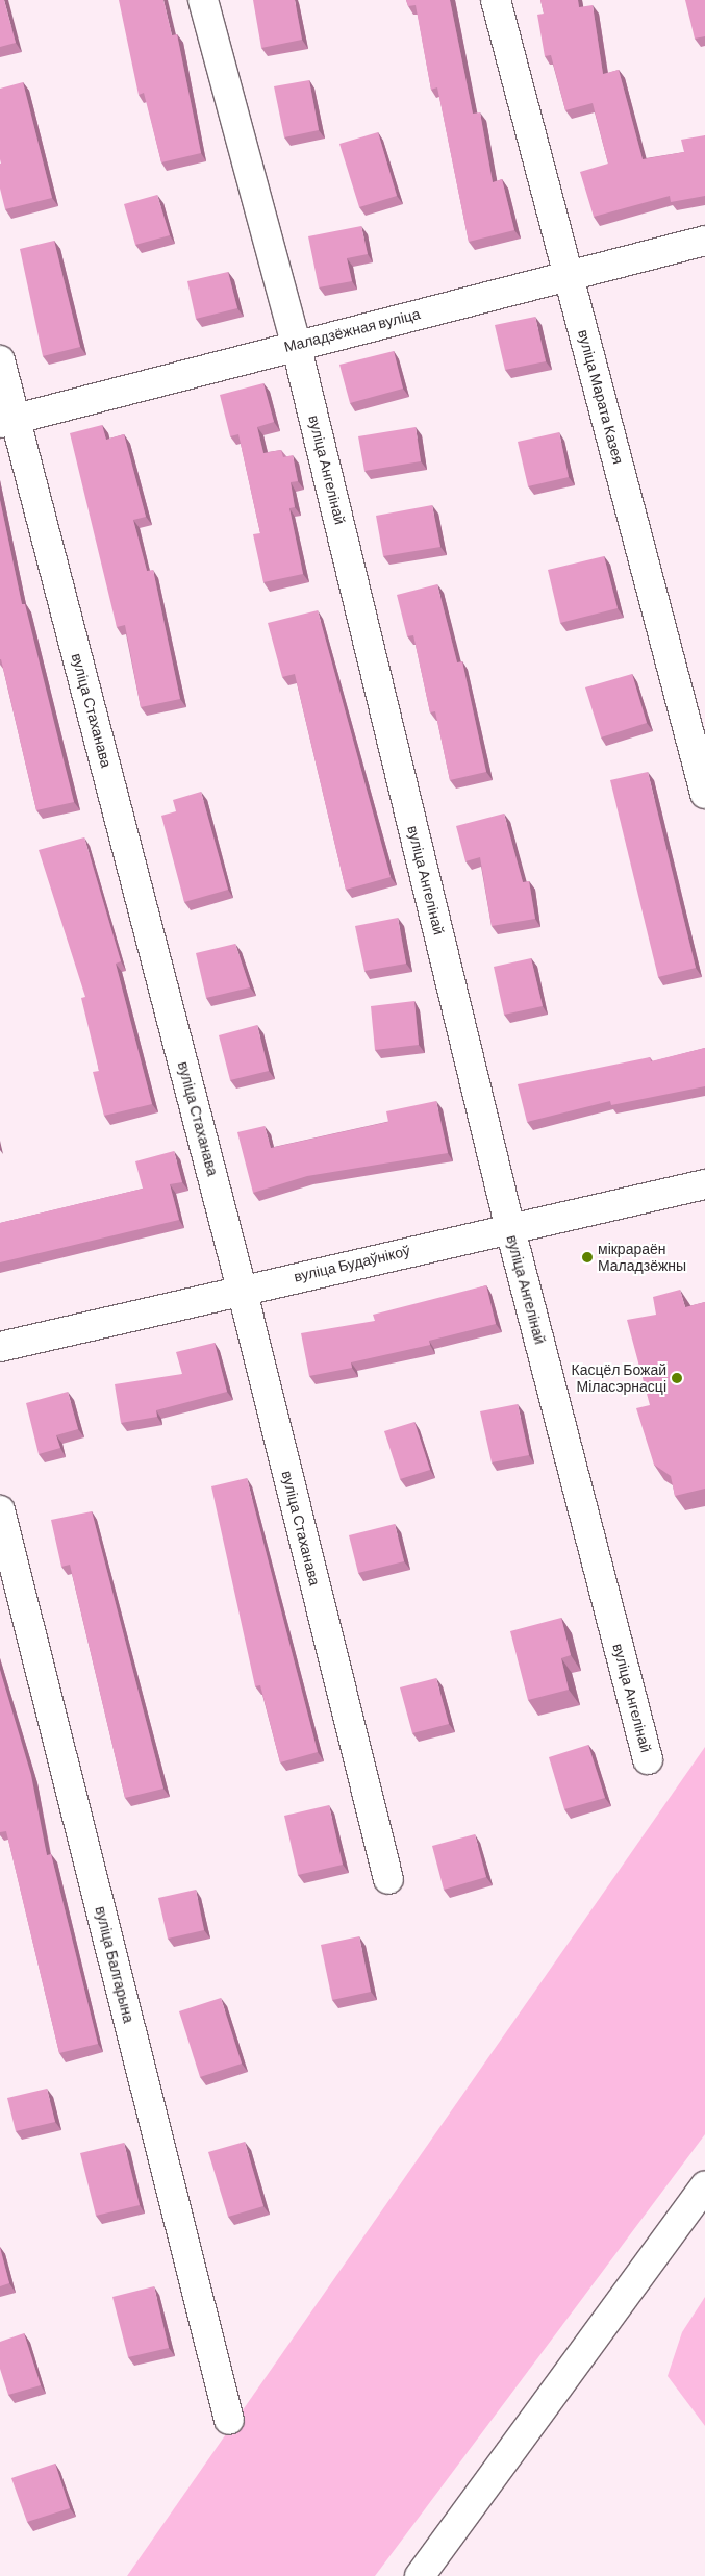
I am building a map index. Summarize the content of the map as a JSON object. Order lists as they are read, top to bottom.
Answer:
{
  "streets": {
    "main road": [
      "Маладзёжная вуліца",
      "вуліца Марата Казея",
      "вуліца Ангелінай",
      "вуліца Стаханава",
      "вуліца Будаўнікоў",
      "вуліца Балгарына"
    ]
  },
  "crossings": [
    ["Маладзёжная вуліца", "вуліца Марата Казея"],
    ["Маладзёжная вуліца", "вуліца Ангелінай"],
    ["Маладзёжная вуліца", "вуліца Стаханава"],
    ["вуліца Ангелінай", "вуліца Будаўнікоў"],
    ["вуліца Стаханава", "вуліца Будаўнікоў"]
  ],
  "places": ["мікрараён Маладзёжны", "Касцёл Божай Міласэрнасці"]
}
